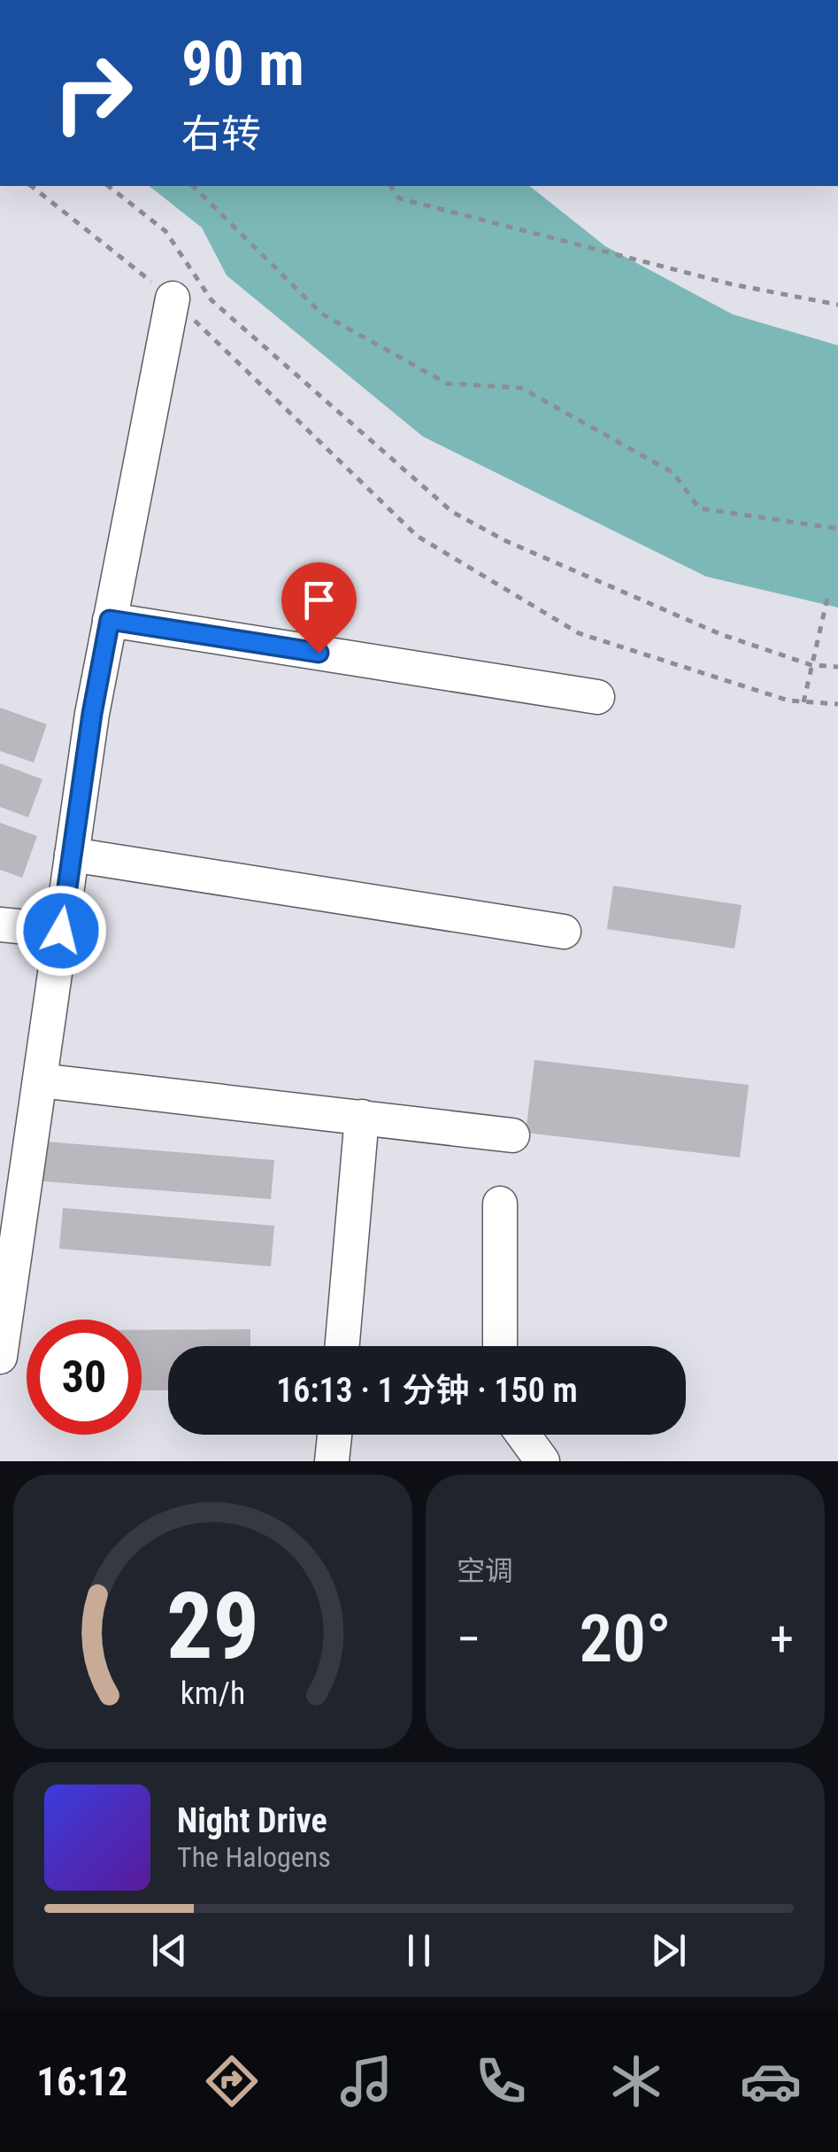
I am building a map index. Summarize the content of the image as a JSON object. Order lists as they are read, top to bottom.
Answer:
{
  "page": {
    "turn": ["90 m", "右转"],
    "limit": "30",
    "trip": "16:13 · 1 分钟 · 150 m",
    "tile": "空调",
    "heat": ["−", "20°", "+"],
    "song": ["Night Drive", "The Halogens"],
    "tabs": "16:12",
    "gauge": ["29", "km/h"]
  }
}
